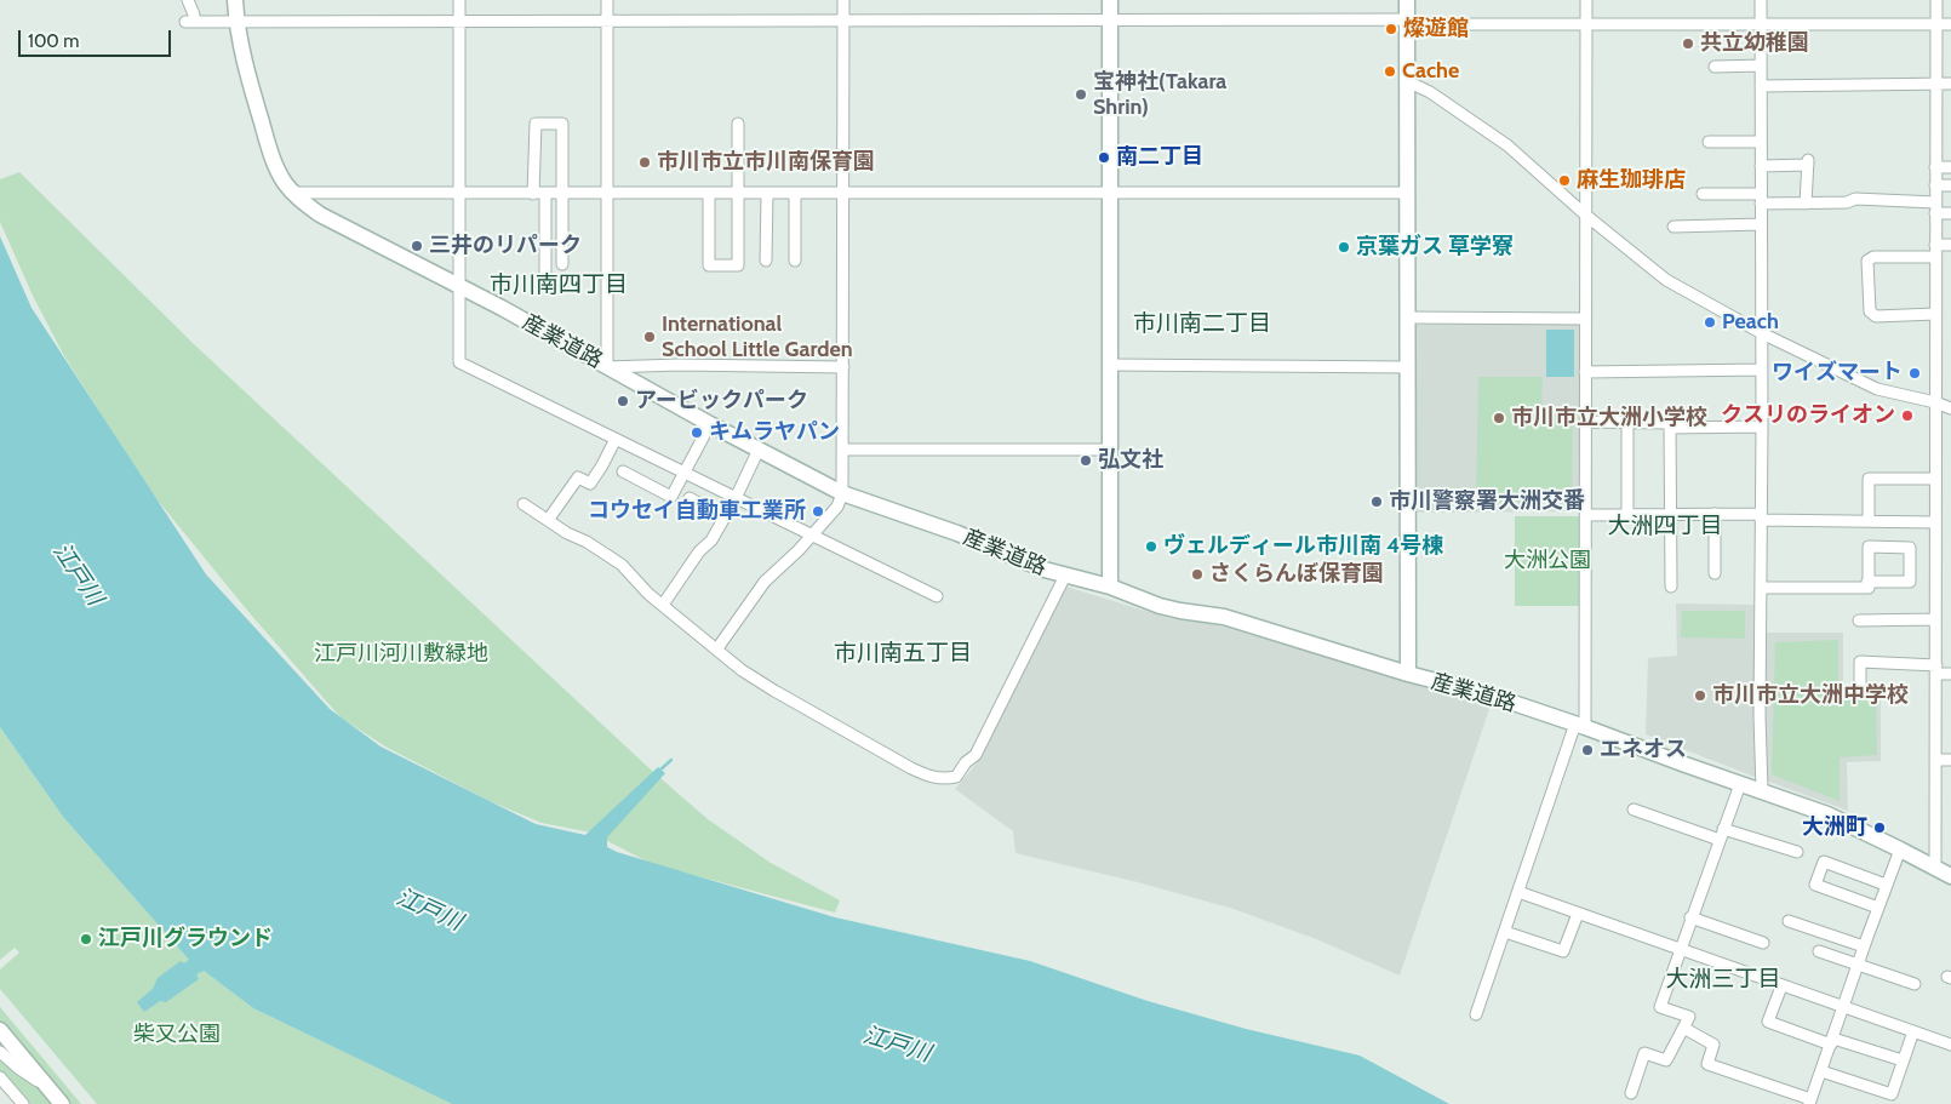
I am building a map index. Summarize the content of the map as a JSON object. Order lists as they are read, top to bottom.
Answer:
{
  "streets": {
    "main road": ["産業道路"]
  },
  "districts": [
    "市川南四丁目",
    "市川南二丁目",
    "大洲四丁目",
    "市川南五丁目",
    "大洲三丁目"
  ],
  "water": ["江戸川"],
  "parks": ["大洲公園", "江戸川河川敷緑地", "柴又公園"],
  "places": [
    "燦遊館",
    "共立幼稚園",
    "Cache",
    "宝神社(Takara Shrin)",
    "南二丁目",
    "市川市立市川南保育園",
    "麻生珈琲店",
    "三井のリパーク",
    "京葉ガス 草学寮",
    "Peach",
    "International School Little Garden",
    "ワイズマート",
    "アービックパーク",
    "クスリのライオン",
    "市川市立大洲小学校",
    "キムラヤパン",
    "弘文社",
    "市川警察署大洲交番",
    "コウセイ自動車工業所",
    "ヴェルディール市川南 4号棟",
    "さくらんぼ保育園",
    "市川市立大洲中学校",
    "エネオス",
    "大洲町",
    "江戸川グラウンド"
  ],
  "scale_bar": "100 m"
}
